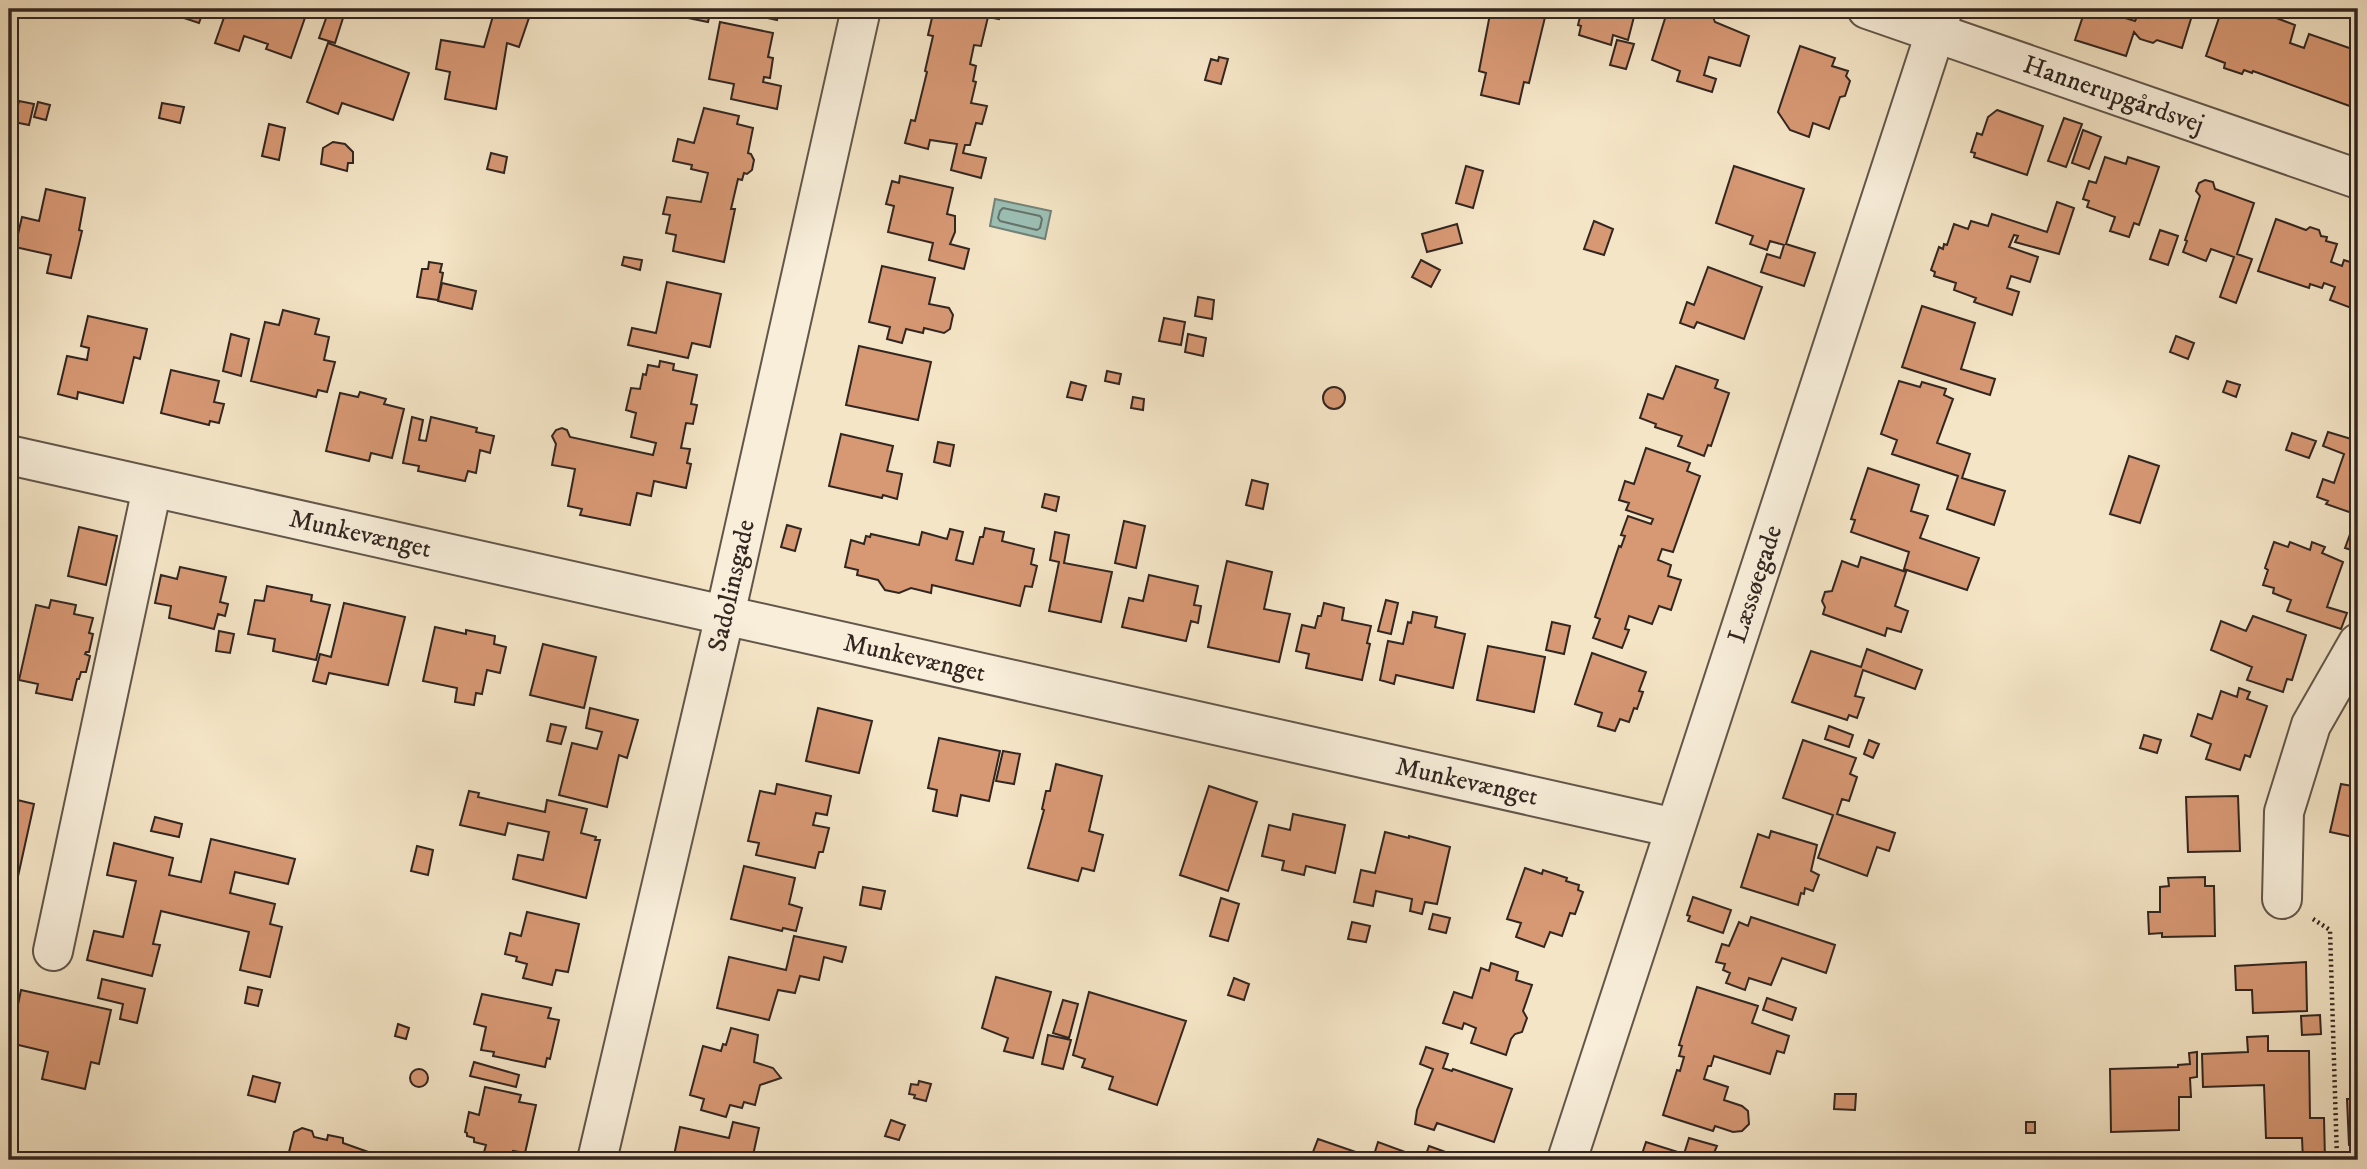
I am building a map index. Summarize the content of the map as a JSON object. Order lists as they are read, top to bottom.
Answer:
{
  "streets": {
    "street": [
      "Hannerupgårdsvej",
      "Munkevænget",
      "Læssøegade",
      "Sadolinsgade"
    ]
  },
  "crossings": [
    ["Hannerupgårdsvej", "Læssøegade"],
    ["Munkevænget", "Læssøegade"],
    ["Munkevænget", "Sadolinsgade"]
  ]
}
